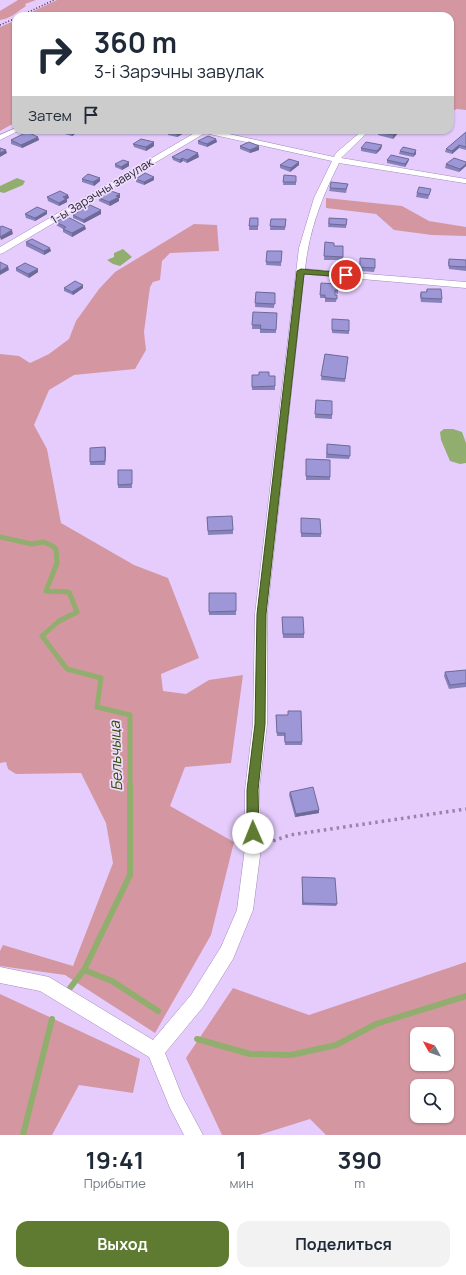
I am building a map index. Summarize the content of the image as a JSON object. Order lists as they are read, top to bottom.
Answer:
{
  "streets": {
    "street": ["1-ы Зарэчны завулак"]
  },
  "water": ["Бельчыца"],
  "north": "top left",
  "page": {
    "turn": ["360 m", "3-і Зарэчны завулак"],
    "then": "Затем",
    "eta": [
      "19:41",
      "Прибытие",
      "1",
      "мин",
      "390",
      "m"
    ],
    "buttons": ["Выход", "Поделиться"]
  }
}
